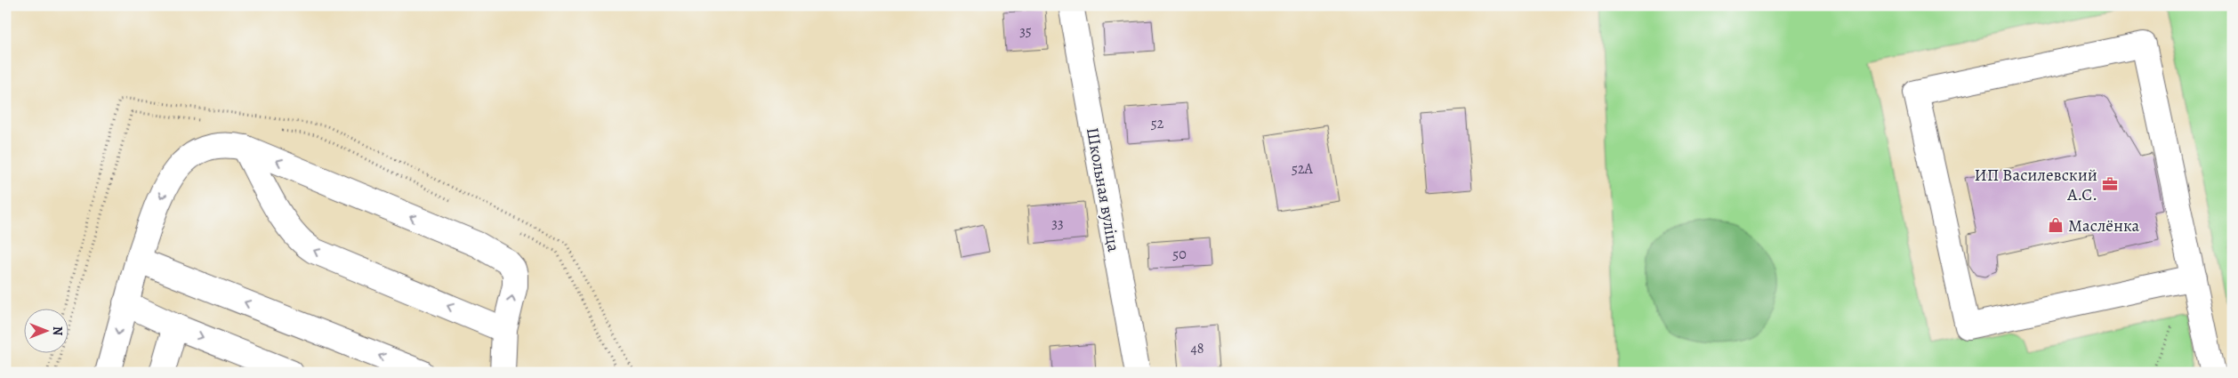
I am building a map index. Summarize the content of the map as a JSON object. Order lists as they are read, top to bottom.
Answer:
{
  "streets": {
    "main road": ["Школьная вуліца"]
  },
  "places": {
    "office": ["ИП Василевский А.С."],
    "shop": ["Маслёнка"]
  },
  "house_numbers": [
    "35",
    "52",
    "52А",
    "33",
    "50",
    "48"
  ],
  "north": "right"
}
